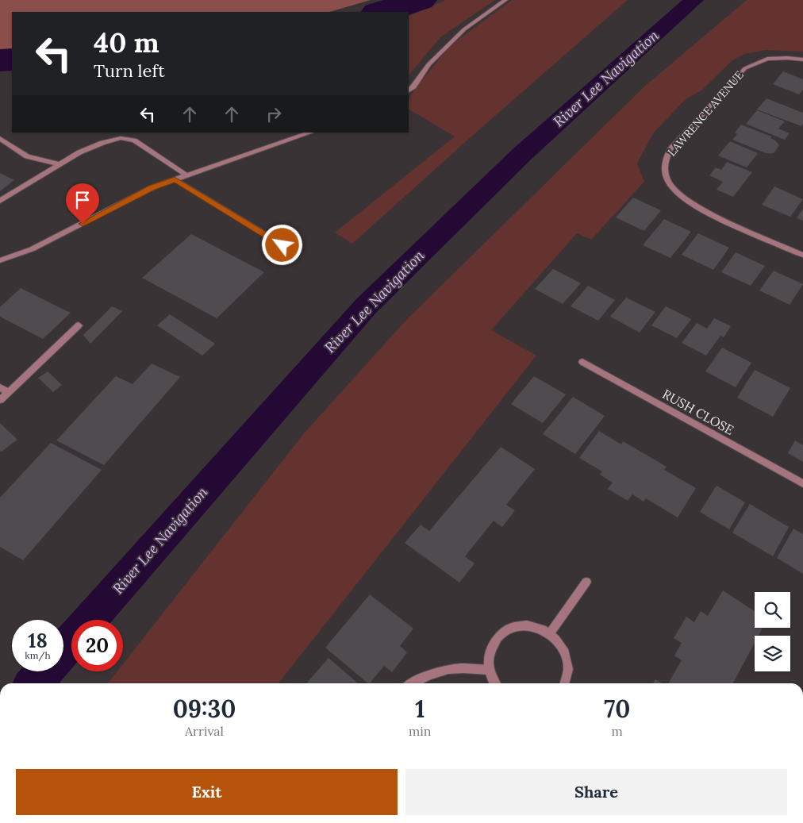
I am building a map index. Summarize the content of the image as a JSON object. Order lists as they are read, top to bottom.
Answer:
{
  "streets": {
    "street": ["LAWRENCE AVENUE", "RUSH CLOSE"]
  },
  "water": ["River Lee Navigation"],
  "page": {
    "turn": ["40 m", "Turn left"],
    "speed": "18 km/h",
    "limit": "20",
    "eta": [
      "09:30",
      "Arrival",
      "1",
      "min",
      "70",
      "m"
    ],
    "buttons": ["Exit", "Share"]
  }
}
